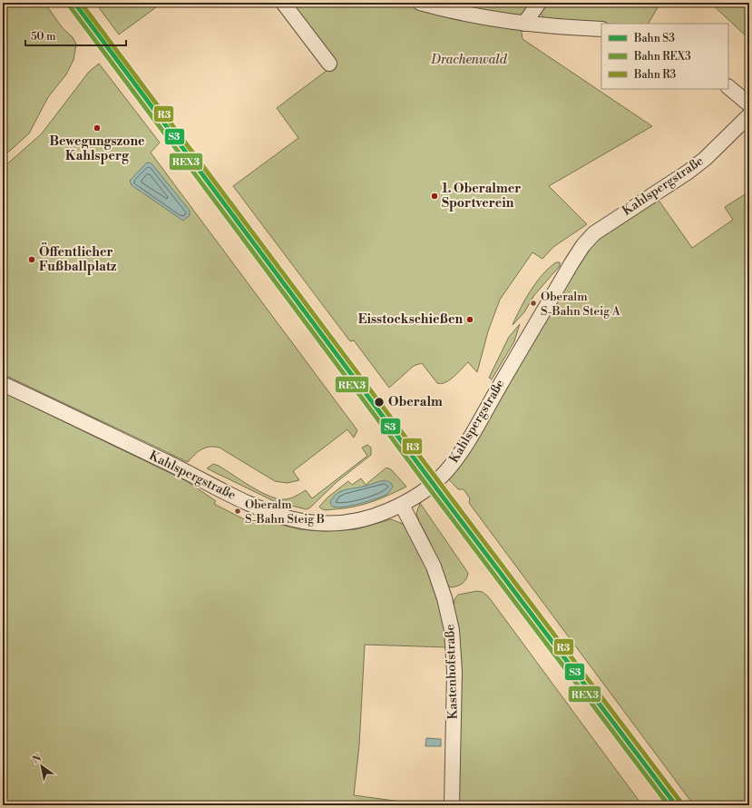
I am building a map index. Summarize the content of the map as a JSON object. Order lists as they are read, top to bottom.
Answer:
{
  "streets": {
    "street": ["Kahlspergstraße", "Kastenhofstraße"]
  },
  "crossings": [
    ["Kahlspergstraße", "Kastenhofstraße"]
  ],
  "parks": ["Drachenwald"],
  "places": [
    "Bewegungszone Kahlsperg",
    "1. Oberalmer Sportverein",
    "Öffentlicher Fußballplatz",
    "Oberalm S-Bahn Steig A",
    "Eisstockschießen",
    "Oberalm",
    "Oberalm S-Bahn Steig B"
  ],
  "lines": ["rail line S3", "rail line R3", "rail line REX3"],
  "legend": ["Bahn S3", "Bahn REX3", "Bahn R3"],
  "scale_bar": "50 m",
  "north": "top left"
}
